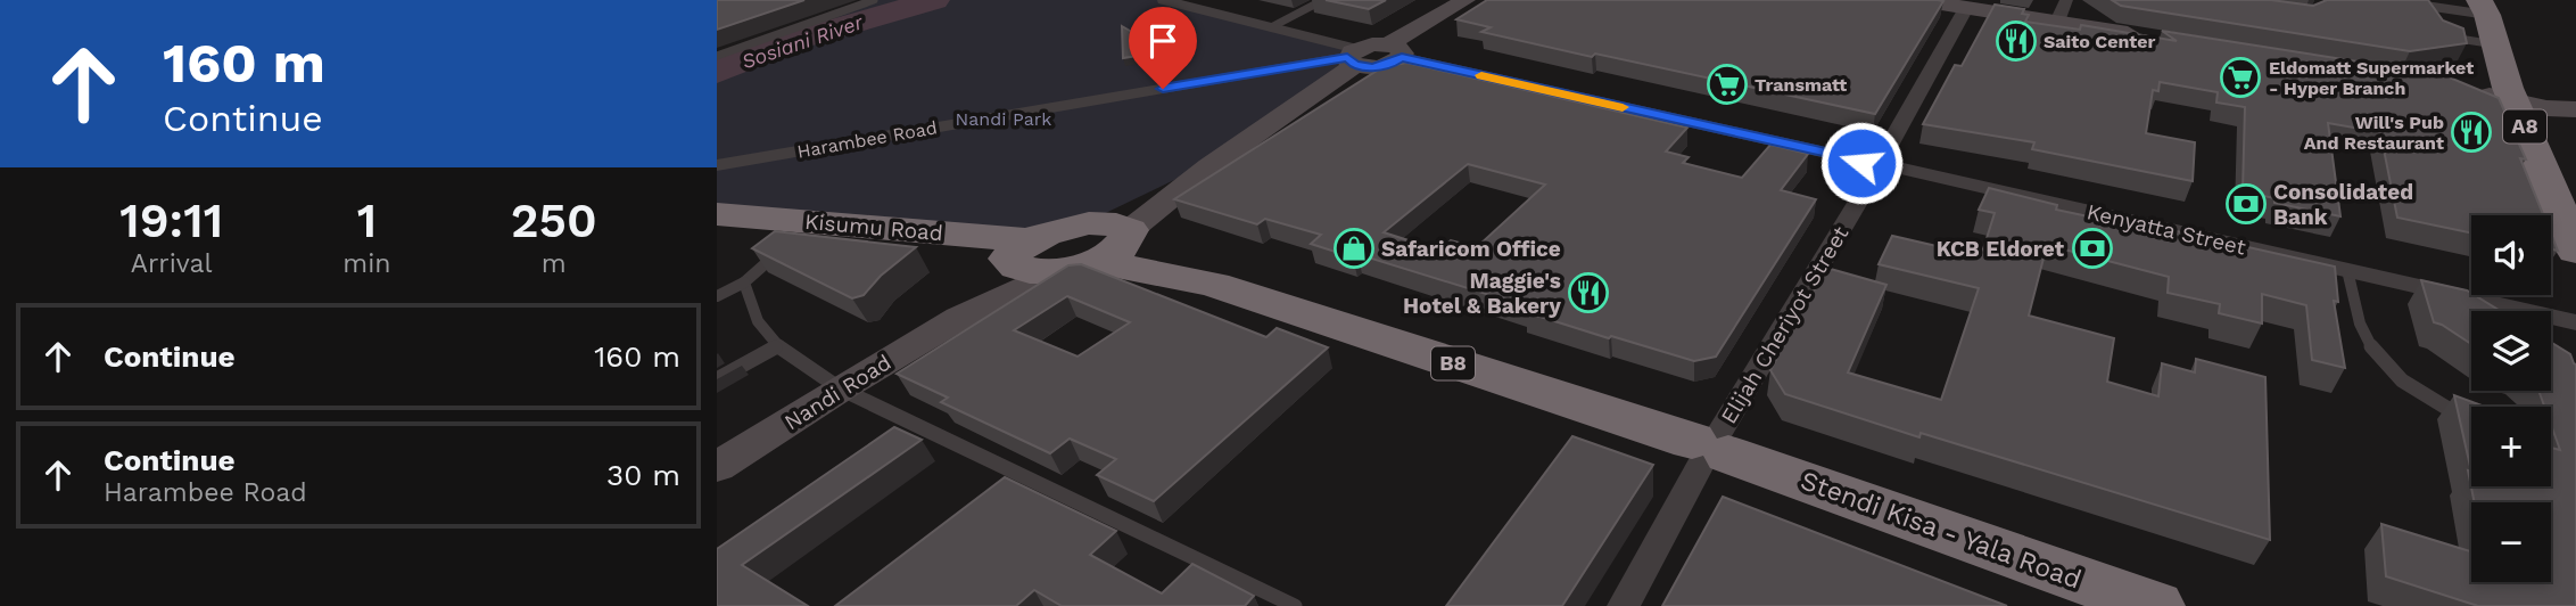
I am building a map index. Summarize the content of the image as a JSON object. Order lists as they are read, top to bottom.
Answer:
{
  "streets": {
    "highway": [
      "A8",
      "Kisumu Road",
      "B8",
      "Stendi Kisa - Yala Road"
    ],
    "street": [
      "Harambee Road",
      "Kenyatta Street",
      "Elijah Cheriyot Street",
      "Nandi Road"
    ]
  },
  "crossings": [
    ["Harambee Road", "Nandi Road"],
    ["Kisumu Road", "B8"],
    ["Kenyatta Street", "Elijah Cheriyot Street"],
    ["Elijah Cheriyot Street", "Stendi Kisa - Yala Road"],
    ["B8", "Nandi Road"],
    ["B8", "Stendi Kisa - Yala Road"],
    ["Nandi Road", "Stendi Kisa - Yala Road"]
  ],
  "water": ["Sosiani River"],
  "parks": ["Nandi Park"],
  "places": {
    "restaurant": ["Saito Center", "Will's Pub And Restaurant", "Maggie's Hotel & Bakery"],
    "supermarket": ["Eldomatt Supermarket - Hyper Branch", "Transmatt"],
    "bank": ["Consolidated Bank", "KCB Eldoret"],
    "shop": ["Safaricom Office"]
  },
  "page": {
    "turn": ["160 m", "Continue"],
    "eta": [
      "19:11",
      "Arrival",
      "1",
      "min",
      "250",
      "m"
    ],
    "map_buttons": ["+", "−"],
    "list": [
      {
        "name": "Continue",
        "value": "160 m"
      },
      {
        "name": "Continue",
        "note": "Harambee Road",
        "value": "30 m"
      }
    ]
  }
}
